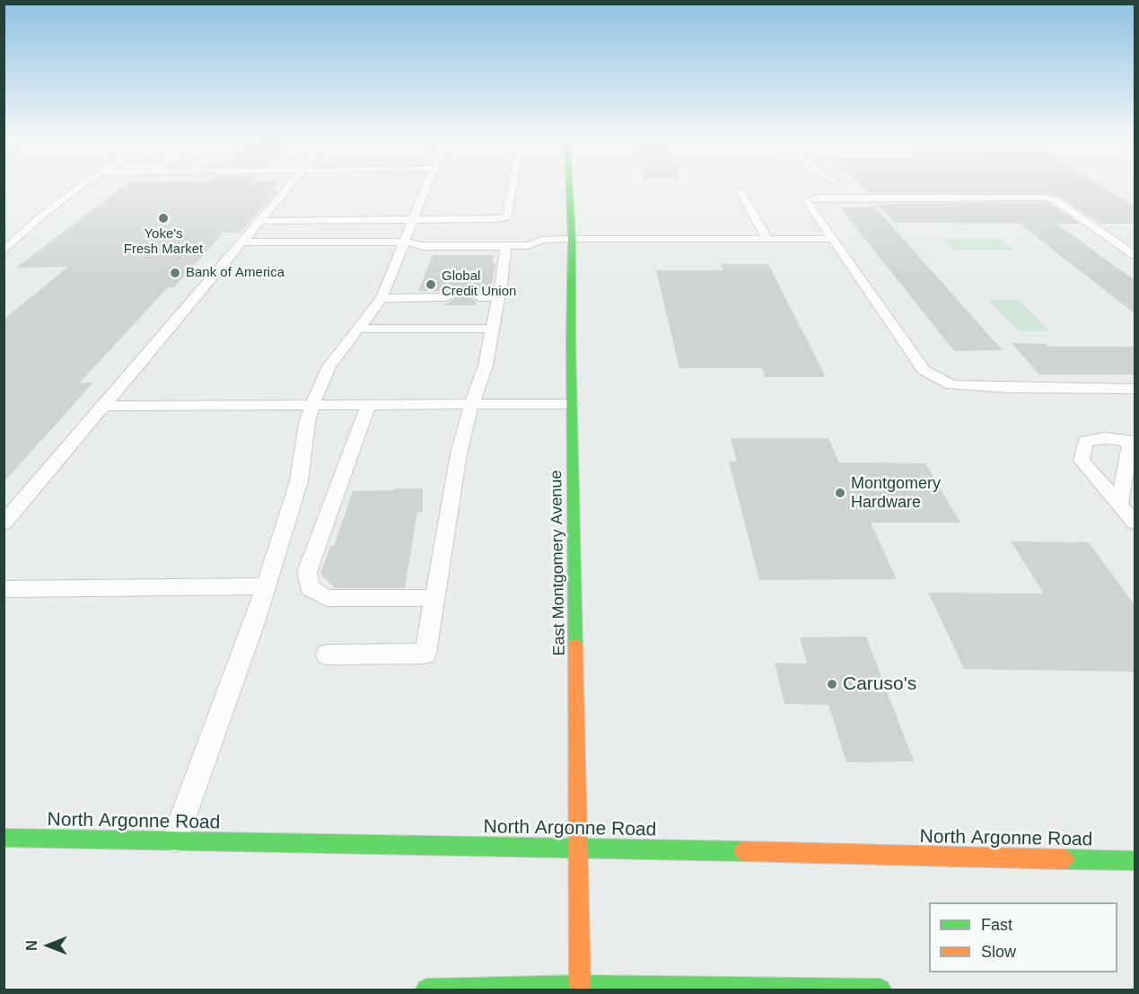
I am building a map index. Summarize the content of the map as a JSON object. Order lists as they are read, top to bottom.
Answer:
{
  "streets": {
    "main road": ["East Montgomery Avenue", "North Argonne Road"]
  },
  "crossings": [
    ["East Montgomery Avenue", "North Argonne Road"]
  ],
  "places": [
    "Yoke's Fresh Market",
    "Bank of America",
    "Global Credit Union",
    "Montgomery Hardware",
    "Caruso's"
  ],
  "legend": ["Fast", "Slow"],
  "north": "left"
}
